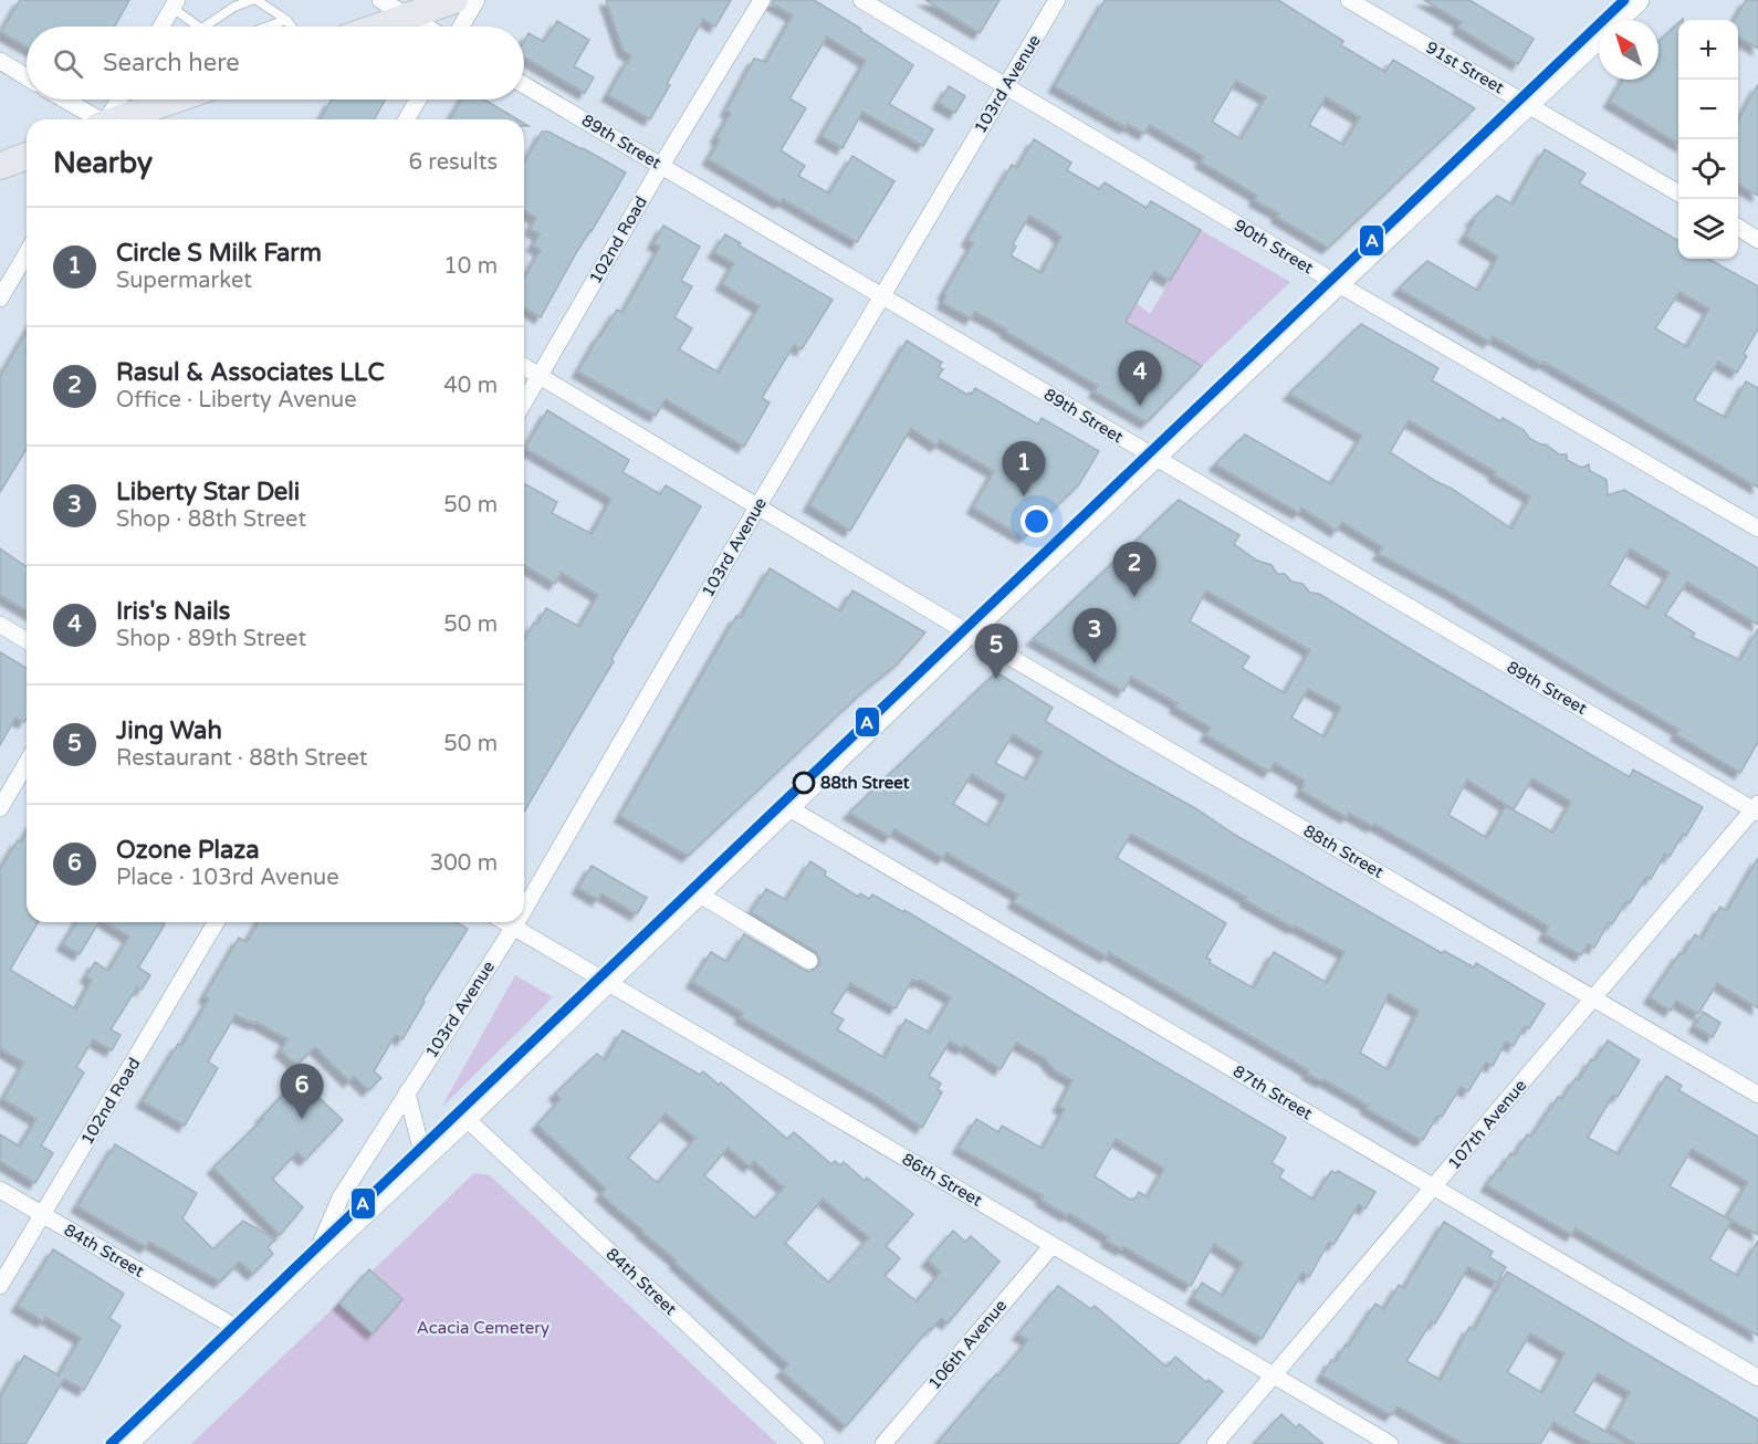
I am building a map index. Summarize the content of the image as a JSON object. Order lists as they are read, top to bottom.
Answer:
{
  "streets": {
    "street": [
      "91st Street",
      "103rd Avenue",
      "89th Street",
      "102nd Road",
      "90th Street",
      "88th Street",
      "87th Street",
      "107th Avenue",
      "86th Street",
      "84th Street",
      "106th Avenue"
    ]
  },
  "crossings": [
    ["103rd Avenue", "89th Street"],
    ["103rd Avenue", "90th Street"],
    ["103rd Avenue", "88th Street"],
    ["103rd Avenue", "86th Street"],
    ["89th Street", "102nd Road"],
    ["89th Street", "107th Avenue"],
    ["102nd Road", "88th Street"],
    ["102nd Road", "84th Street"],
    ["88th Street", "107th Avenue"],
    ["87th Street", "107th Avenue"],
    ["107th Avenue", "86th Street"],
    ["86th Street", "106th Avenue"]
  ],
  "parks": ["Acacia Cemetery"],
  "places": ["88th Street"],
  "lines": ["transit line A"],
  "north": "top left",
  "page": {
    "map_buttons": ["+", "−"],
    "search": "Search here",
    "heading": ["Nearby", "6 results"],
    "list": [
      {
        "mark": "1",
        "name": "Circle S Milk Farm",
        "note": "Supermarket",
        "value": "10 m"
      },
      {
        "mark": "2",
        "name": "Rasul & Associates LLC",
        "note": "Office · Liberty Avenue",
        "value": "40 m"
      },
      {
        "mark": "3",
        "name": "Liberty Star Deli",
        "note": "Shop · 88th Street",
        "value": "50 m"
      },
      {
        "mark": "4",
        "name": "Iris's Nails",
        "note": "Shop · 89th Street",
        "value": "50 m"
      },
      {
        "mark": "5",
        "name": "Jing Wah",
        "note": "Restaurant · 88th Street",
        "value": "50 m"
      },
      {
        "mark": "6",
        "name": "Ozone Plaza",
        "note": "Place · 103rd Avenue",
        "value": "300 m"
      }
    ],
    "pins": [
      "4",
      "1",
      "2",
      "3",
      "5",
      "6"
    ]
  }
}
